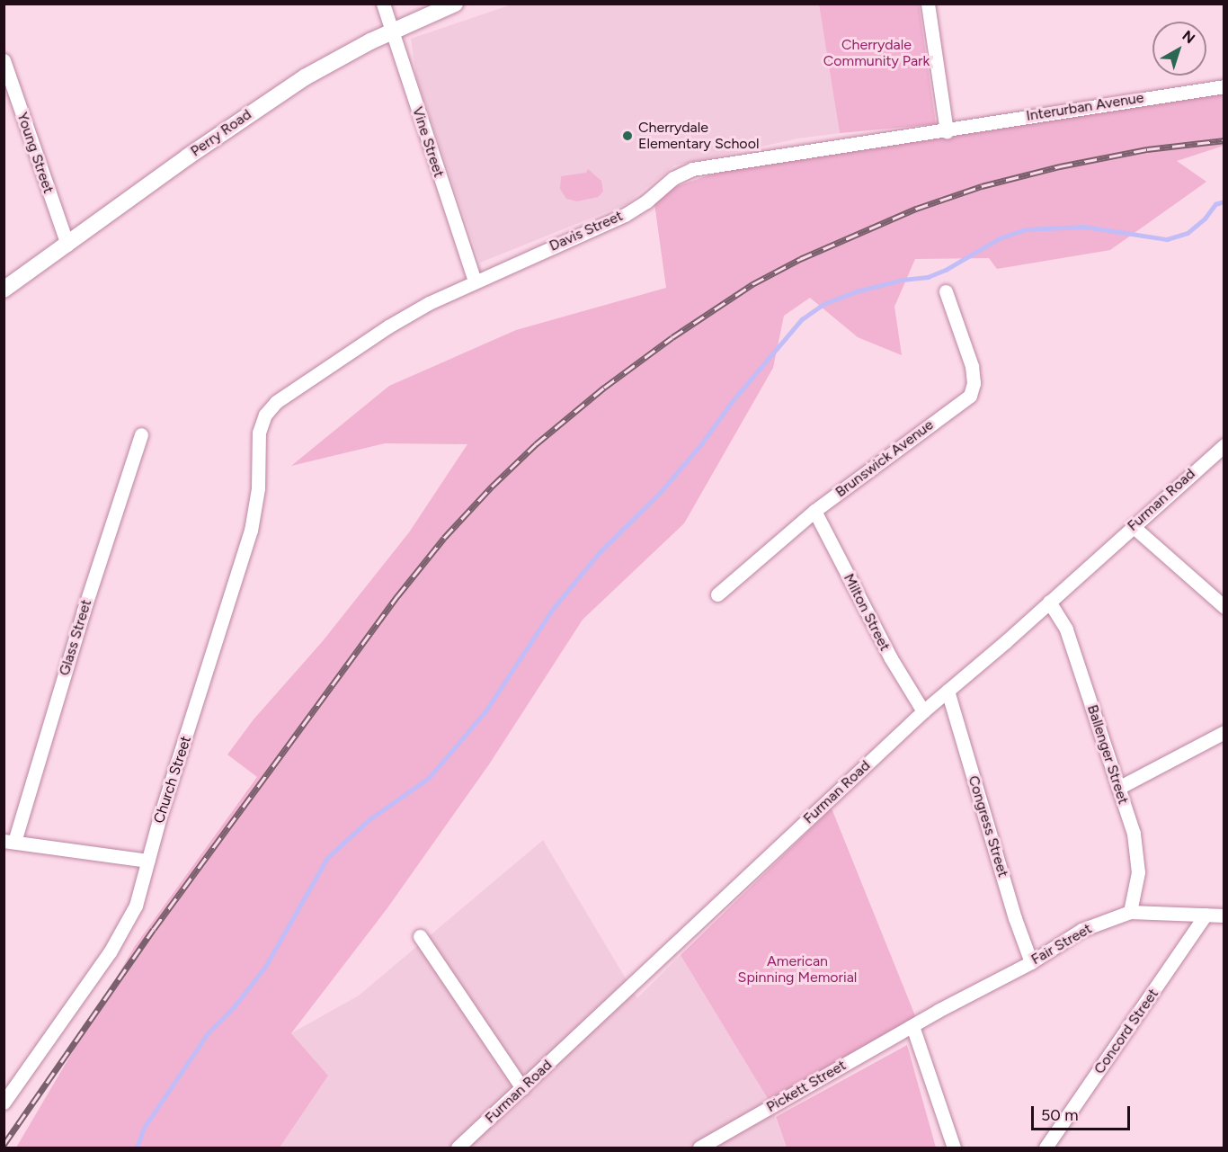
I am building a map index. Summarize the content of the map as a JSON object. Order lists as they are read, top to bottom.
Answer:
{
  "streets": {
    "street": [
      "Interurban Avenue",
      "Perry Road",
      "Vine Street",
      "Young Street",
      "Davis Street",
      "Brunswick Avenue",
      "Furman Road",
      "Milton Street",
      "Glass Street",
      "Ballenger Street",
      "Church Street",
      "Congress Street",
      "Fair Street",
      "Concord Street",
      "Pickett Street"
    ]
  },
  "crossings": [
    ["Interurban Avenue", "Davis Street"],
    ["Perry Road", "Vine Street"],
    ["Perry Road", "Young Street"],
    ["Vine Street", "Davis Street"],
    ["Davis Street", "Church Street"],
    ["Brunswick Avenue", "Milton Street"],
    ["Furman Road", "Milton Street"],
    ["Furman Road", "Ballenger Street"],
    ["Furman Road", "Congress Street"],
    ["Ballenger Street", "Fair Street"],
    ["Congress Street", "Fair Street"],
    ["Fair Street", "Concord Street"],
    ["Fair Street", "Pickett Street"]
  ],
  "parks": ["Cherrydale Community Park", "American Spinning Memorial"],
  "places": ["Cherrydale Elementary School"],
  "scale_bar": "50 m",
  "north": "top right"
}
